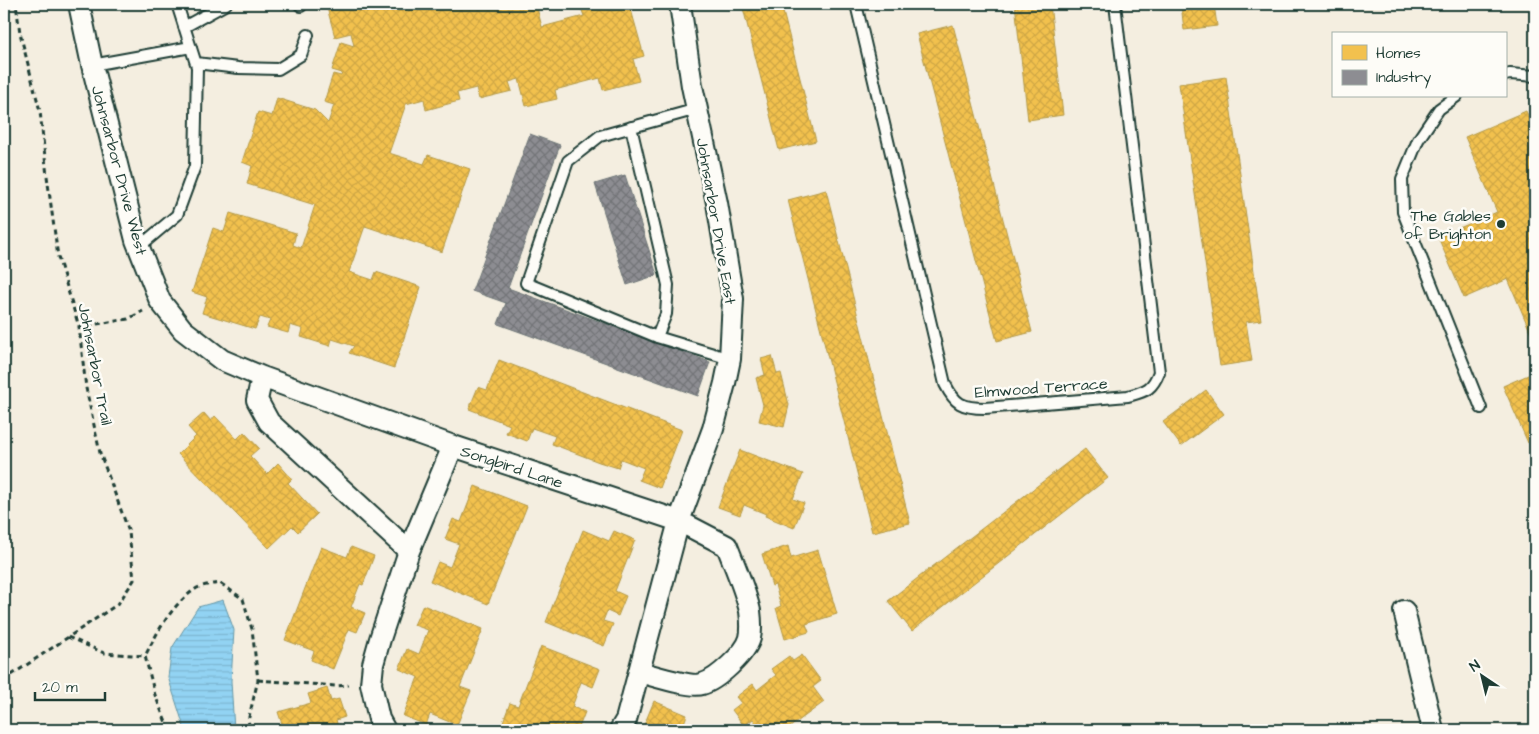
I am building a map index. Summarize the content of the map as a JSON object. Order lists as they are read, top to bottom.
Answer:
{
  "streets": {
    "street": ["Johnsarbor Drive West", "Johnsarbor Drive East", "Songbird Lane"],
    "lane": ["Elmwood Terrace"],
    "path": ["Johnsarbor Trail"]
  },
  "crossings": [
    ["Johnsarbor Drive West", "Songbird Lane"],
    ["Johnsarbor Drive East", "Songbird Lane"]
  ],
  "places": ["The Gables of Brighton"],
  "legend": ["Homes", "Industry"],
  "scale_bar": "20 m",
  "north": "top left"
}
